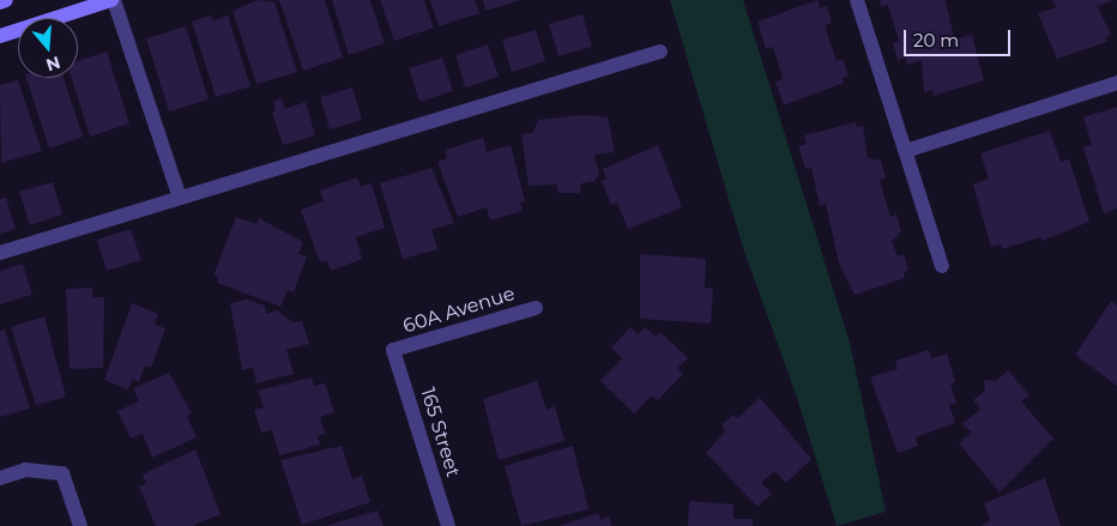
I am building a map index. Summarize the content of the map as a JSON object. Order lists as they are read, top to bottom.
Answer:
{
  "streets": {
    "street": ["60A Avenue", "165 Street"]
  },
  "crossings": [
    ["60A Avenue", "165 Street"]
  ],
  "scale_bar": "20 m",
  "north": "bottom"
}
